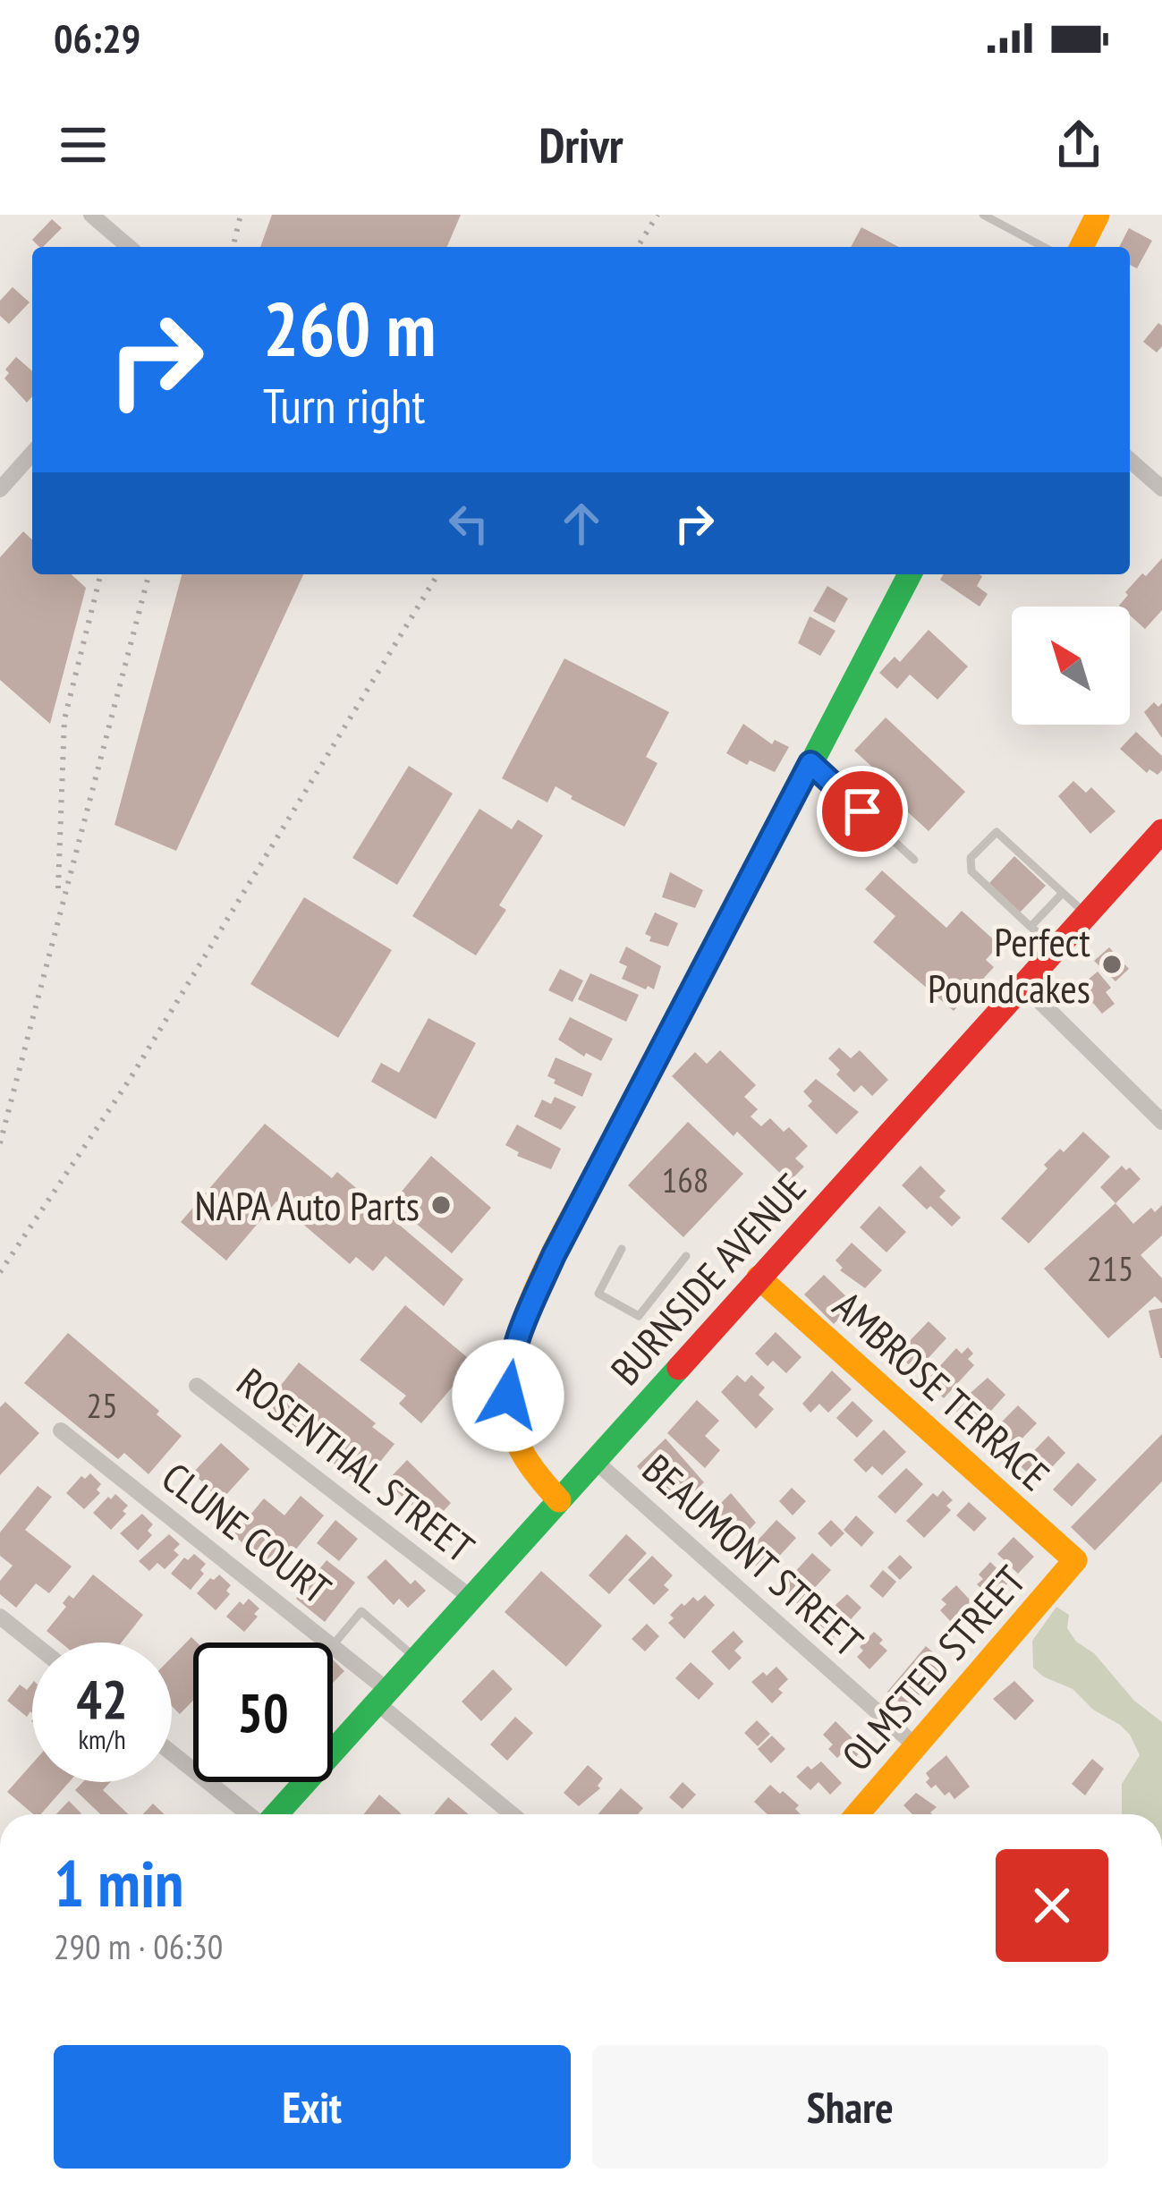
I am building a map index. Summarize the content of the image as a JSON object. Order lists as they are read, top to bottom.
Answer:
{
  "streets": {
    "main road": ["BURNSIDE AVENUE", "AMBROSE TERRACE", "OLMSTED STREET"],
    "street": ["ROSENTHAL STREET", "CLUNE COURT", "BEAUMONT STREET"]
  },
  "crossings": [
    ["BURNSIDE AVENUE", "AMBROSE TERRACE"],
    ["BURNSIDE AVENUE", "ROSENTHAL STREET"],
    ["BURNSIDE AVENUE", "CLUNE COURT"],
    ["BURNSIDE AVENUE", "BEAUMONT STREET"],
    ["AMBROSE TERRACE", "OLMSTED STREET"],
    ["BEAUMONT STREET", "OLMSTED STREET"]
  ],
  "places": ["Perfect Poundcakes", "NAPA Auto Parts"],
  "house_numbers": ["168", "215", "25"],
  "north": "top left",
  "page": {
    "status": "06:29",
    "header": "Drivr",
    "turn": ["260 m", "Turn right"],
    "speed": "42 km/h",
    "limit": "50",
    "heading": ["1 min", "290 m · 06:30"],
    "buttons": ["Exit", "Share"]
  }
}
